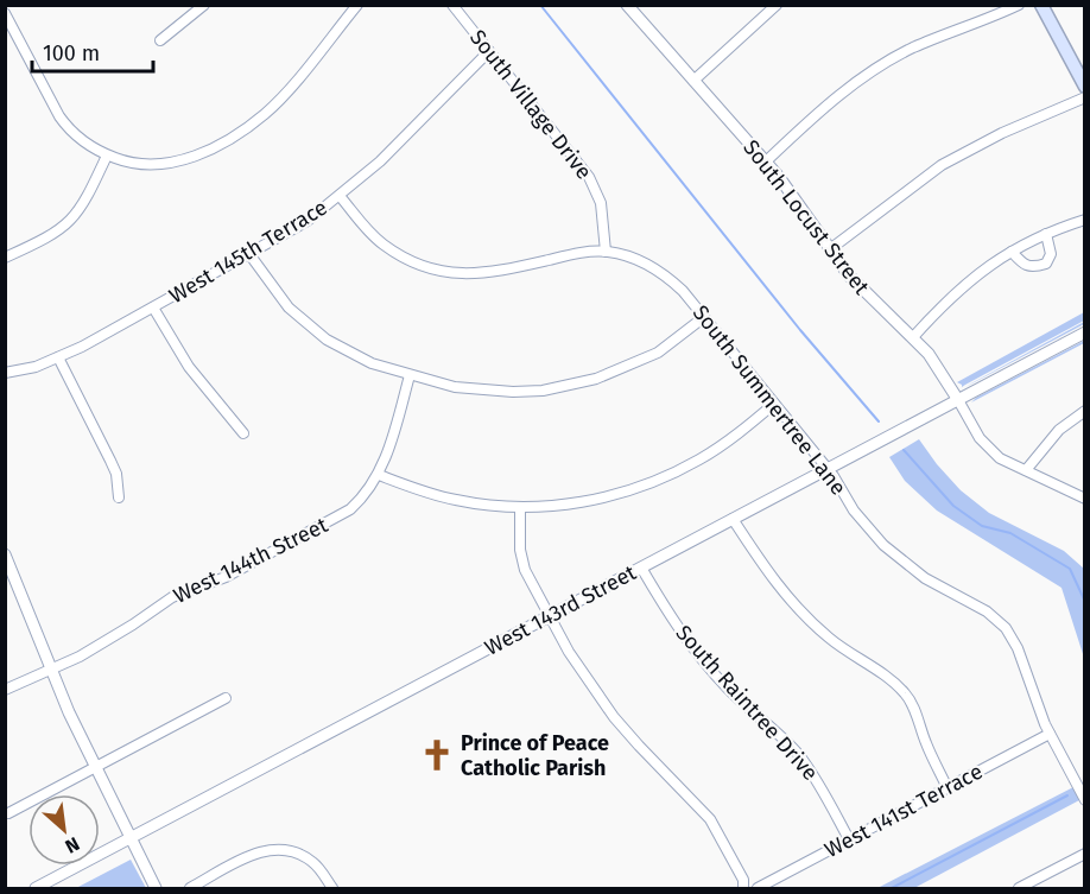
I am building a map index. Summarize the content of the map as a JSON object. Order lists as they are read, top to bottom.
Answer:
{
  "streets": {
    "street": [
      "South Village Drive",
      "South Locust Street",
      "West 145th Terrace",
      "South Summertree Lane",
      "West 144th Street",
      "West 143rd Street",
      "South Raintree Drive",
      "West 141st Terrace"
    ]
  },
  "crossings": [
    ["South Village Drive", "West 145th Terrace"],
    ["South Village Drive", "South Summertree Lane"],
    ["South Locust Street", "West 143rd Street"],
    ["West 145th Terrace", "South Summertree Lane"],
    ["South Summertree Lane", "West 143rd Street"],
    ["South Summertree Lane", "West 141st Terrace"],
    ["West 143rd Street", "South Raintree Drive"],
    ["South Raintree Drive", "West 141st Terrace"]
  ],
  "places": {
    "church": ["Prince of Peace Catholic Parish"]
  },
  "scale_bar": "100 m",
  "north": "bottom right"
}
